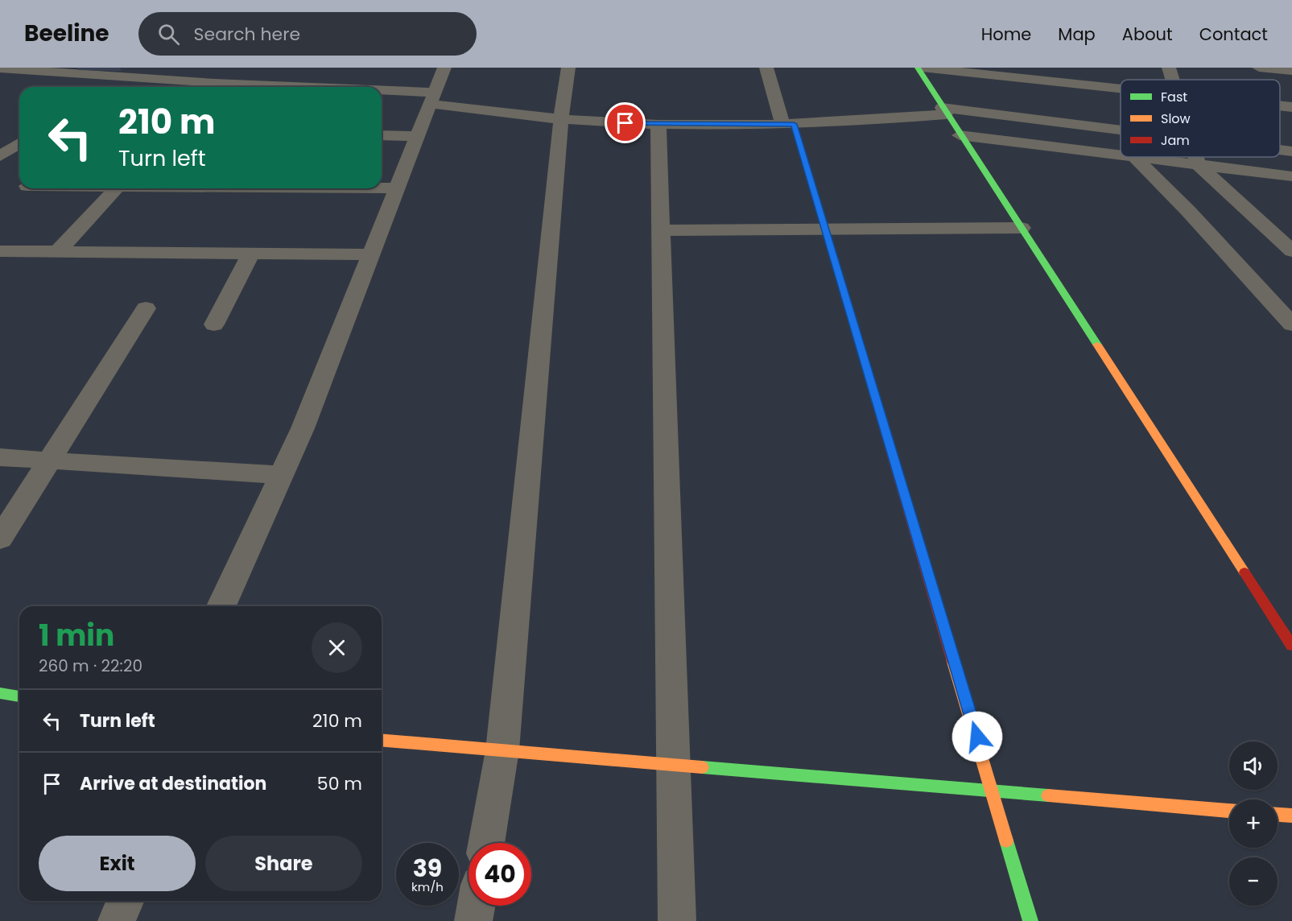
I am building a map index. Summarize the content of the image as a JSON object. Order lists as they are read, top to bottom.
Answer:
{
  "legend": ["Fast", "Slow", "Jam"],
  "page": {
    "header": "Beeline",
    "search": "Search here",
    "nav": [
      "Home",
      "Map",
      "About",
      "Contact"
    ],
    "turn": ["210 m", "Turn left"],
    "heading": ["1 min", "260 m · 22:20"],
    "list": [
      {
        "name": "Turn left",
        "value": "210 m"
      },
      {
        "name": "Arrive at destination",
        "value": "50 m"
      }
    ],
    "map_buttons": ["+", "−"],
    "buttons": ["Exit", "Share"],
    "speed": "39 km/h",
    "limit": "40"
  }
}
